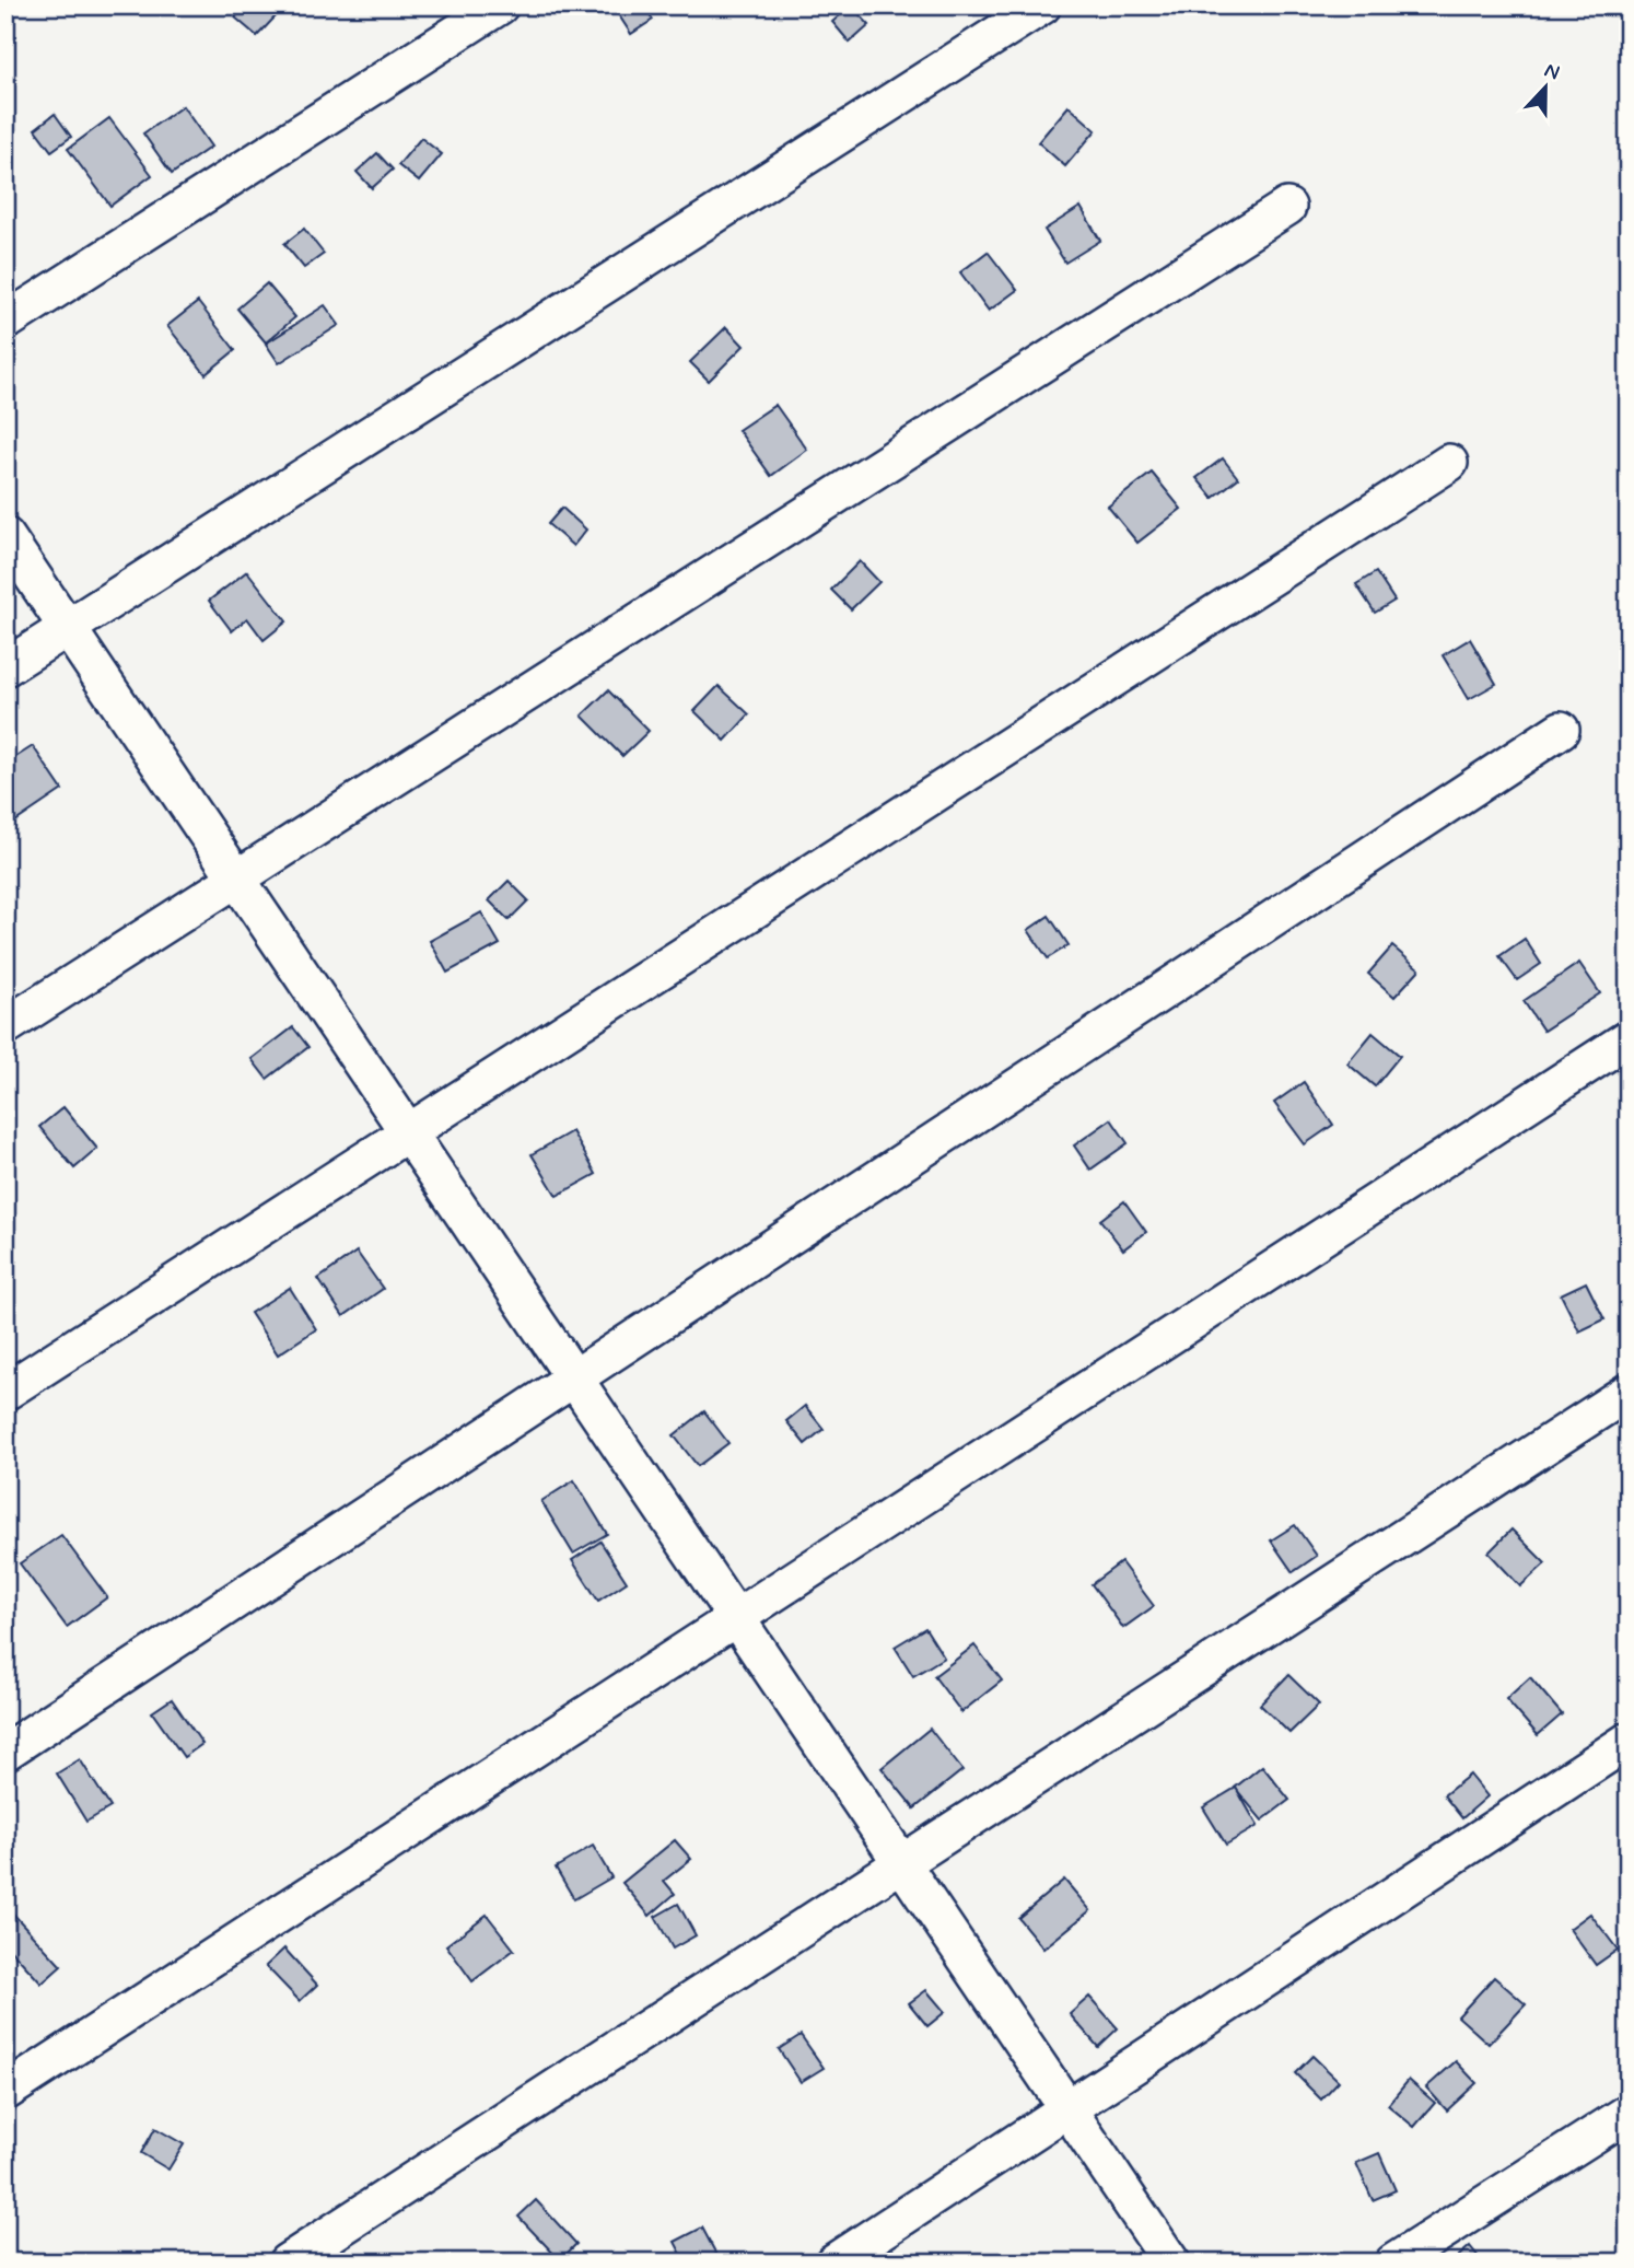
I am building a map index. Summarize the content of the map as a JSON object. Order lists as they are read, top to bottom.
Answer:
{
  "north": "top"
}
